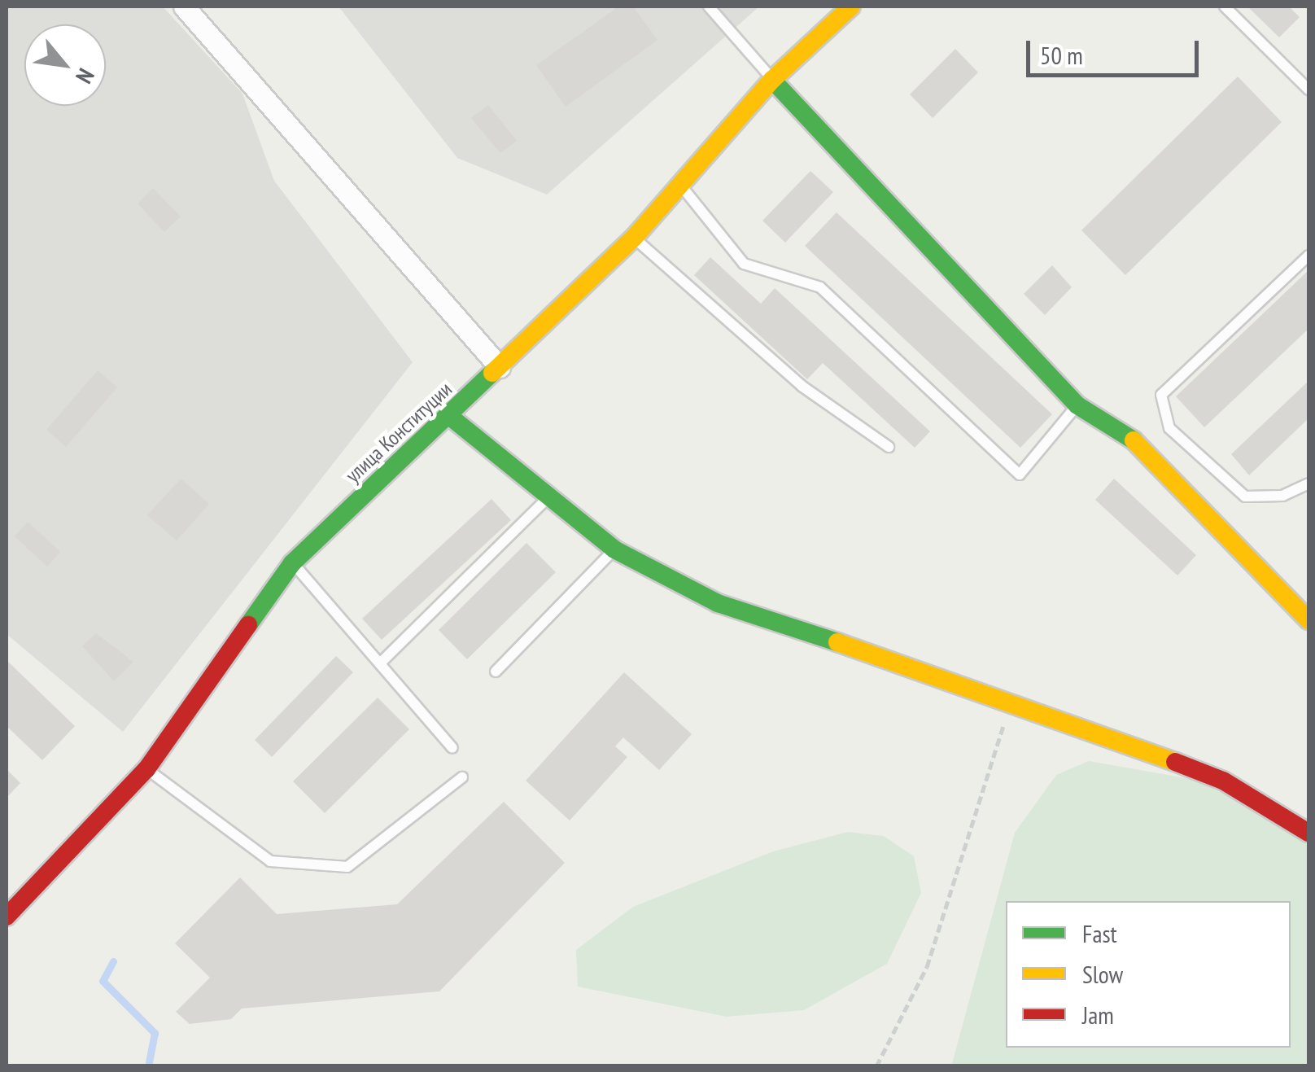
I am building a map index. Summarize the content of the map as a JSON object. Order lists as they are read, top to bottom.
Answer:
{
  "streets": {
    "street": ["улица Конституции"]
  },
  "legend": ["Fast", "Slow", "Jam"],
  "scale_bar": "50 m",
  "north": "bottom right"
}
